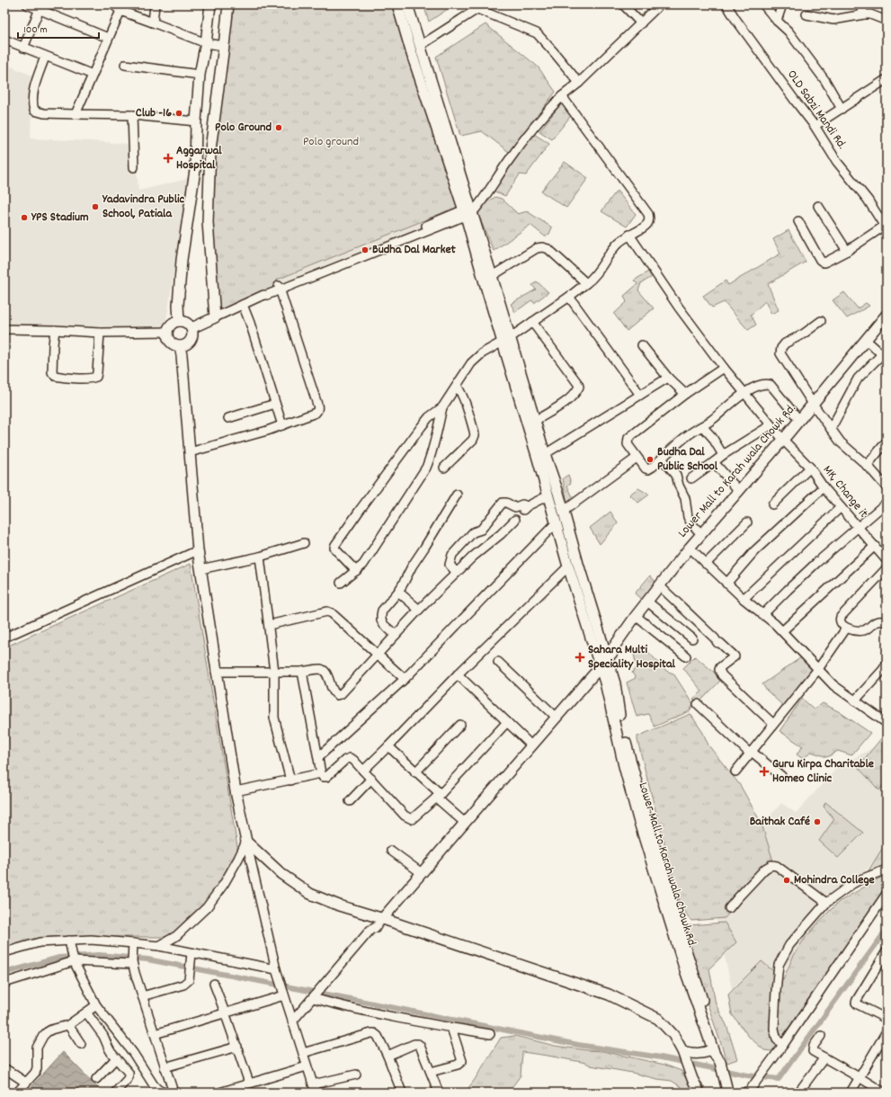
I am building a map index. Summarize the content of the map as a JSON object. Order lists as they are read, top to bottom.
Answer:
{
  "streets": {
    "main road": ["Lower Mall to Karah wala Chowk Rd."],
    "street": ["OLD Sabzi Mandi Rd.", "MK, Change it"]
  },
  "crossings": [
    ["Lower Mall to Karah wala Chowk Rd.", "MK, Change it"]
  ],
  "parks": ["Polo ground"],
  "places": {
    "other": [
      "Club -16",
      "Polo Ground",
      "Yadavindra Public School, Patiala",
      "YPS Stadium",
      "Budha Dal Market",
      "Budha Dal Public School",
      "Baithak Café",
      "Mohindra College"
    ],
    "health": ["Aggarwal Hospital", "Sahara Multi Speciality Hospital", "Guru Kirpa Charitable Homeo Clinic"]
  },
  "scale_bar": "100 m"
}
